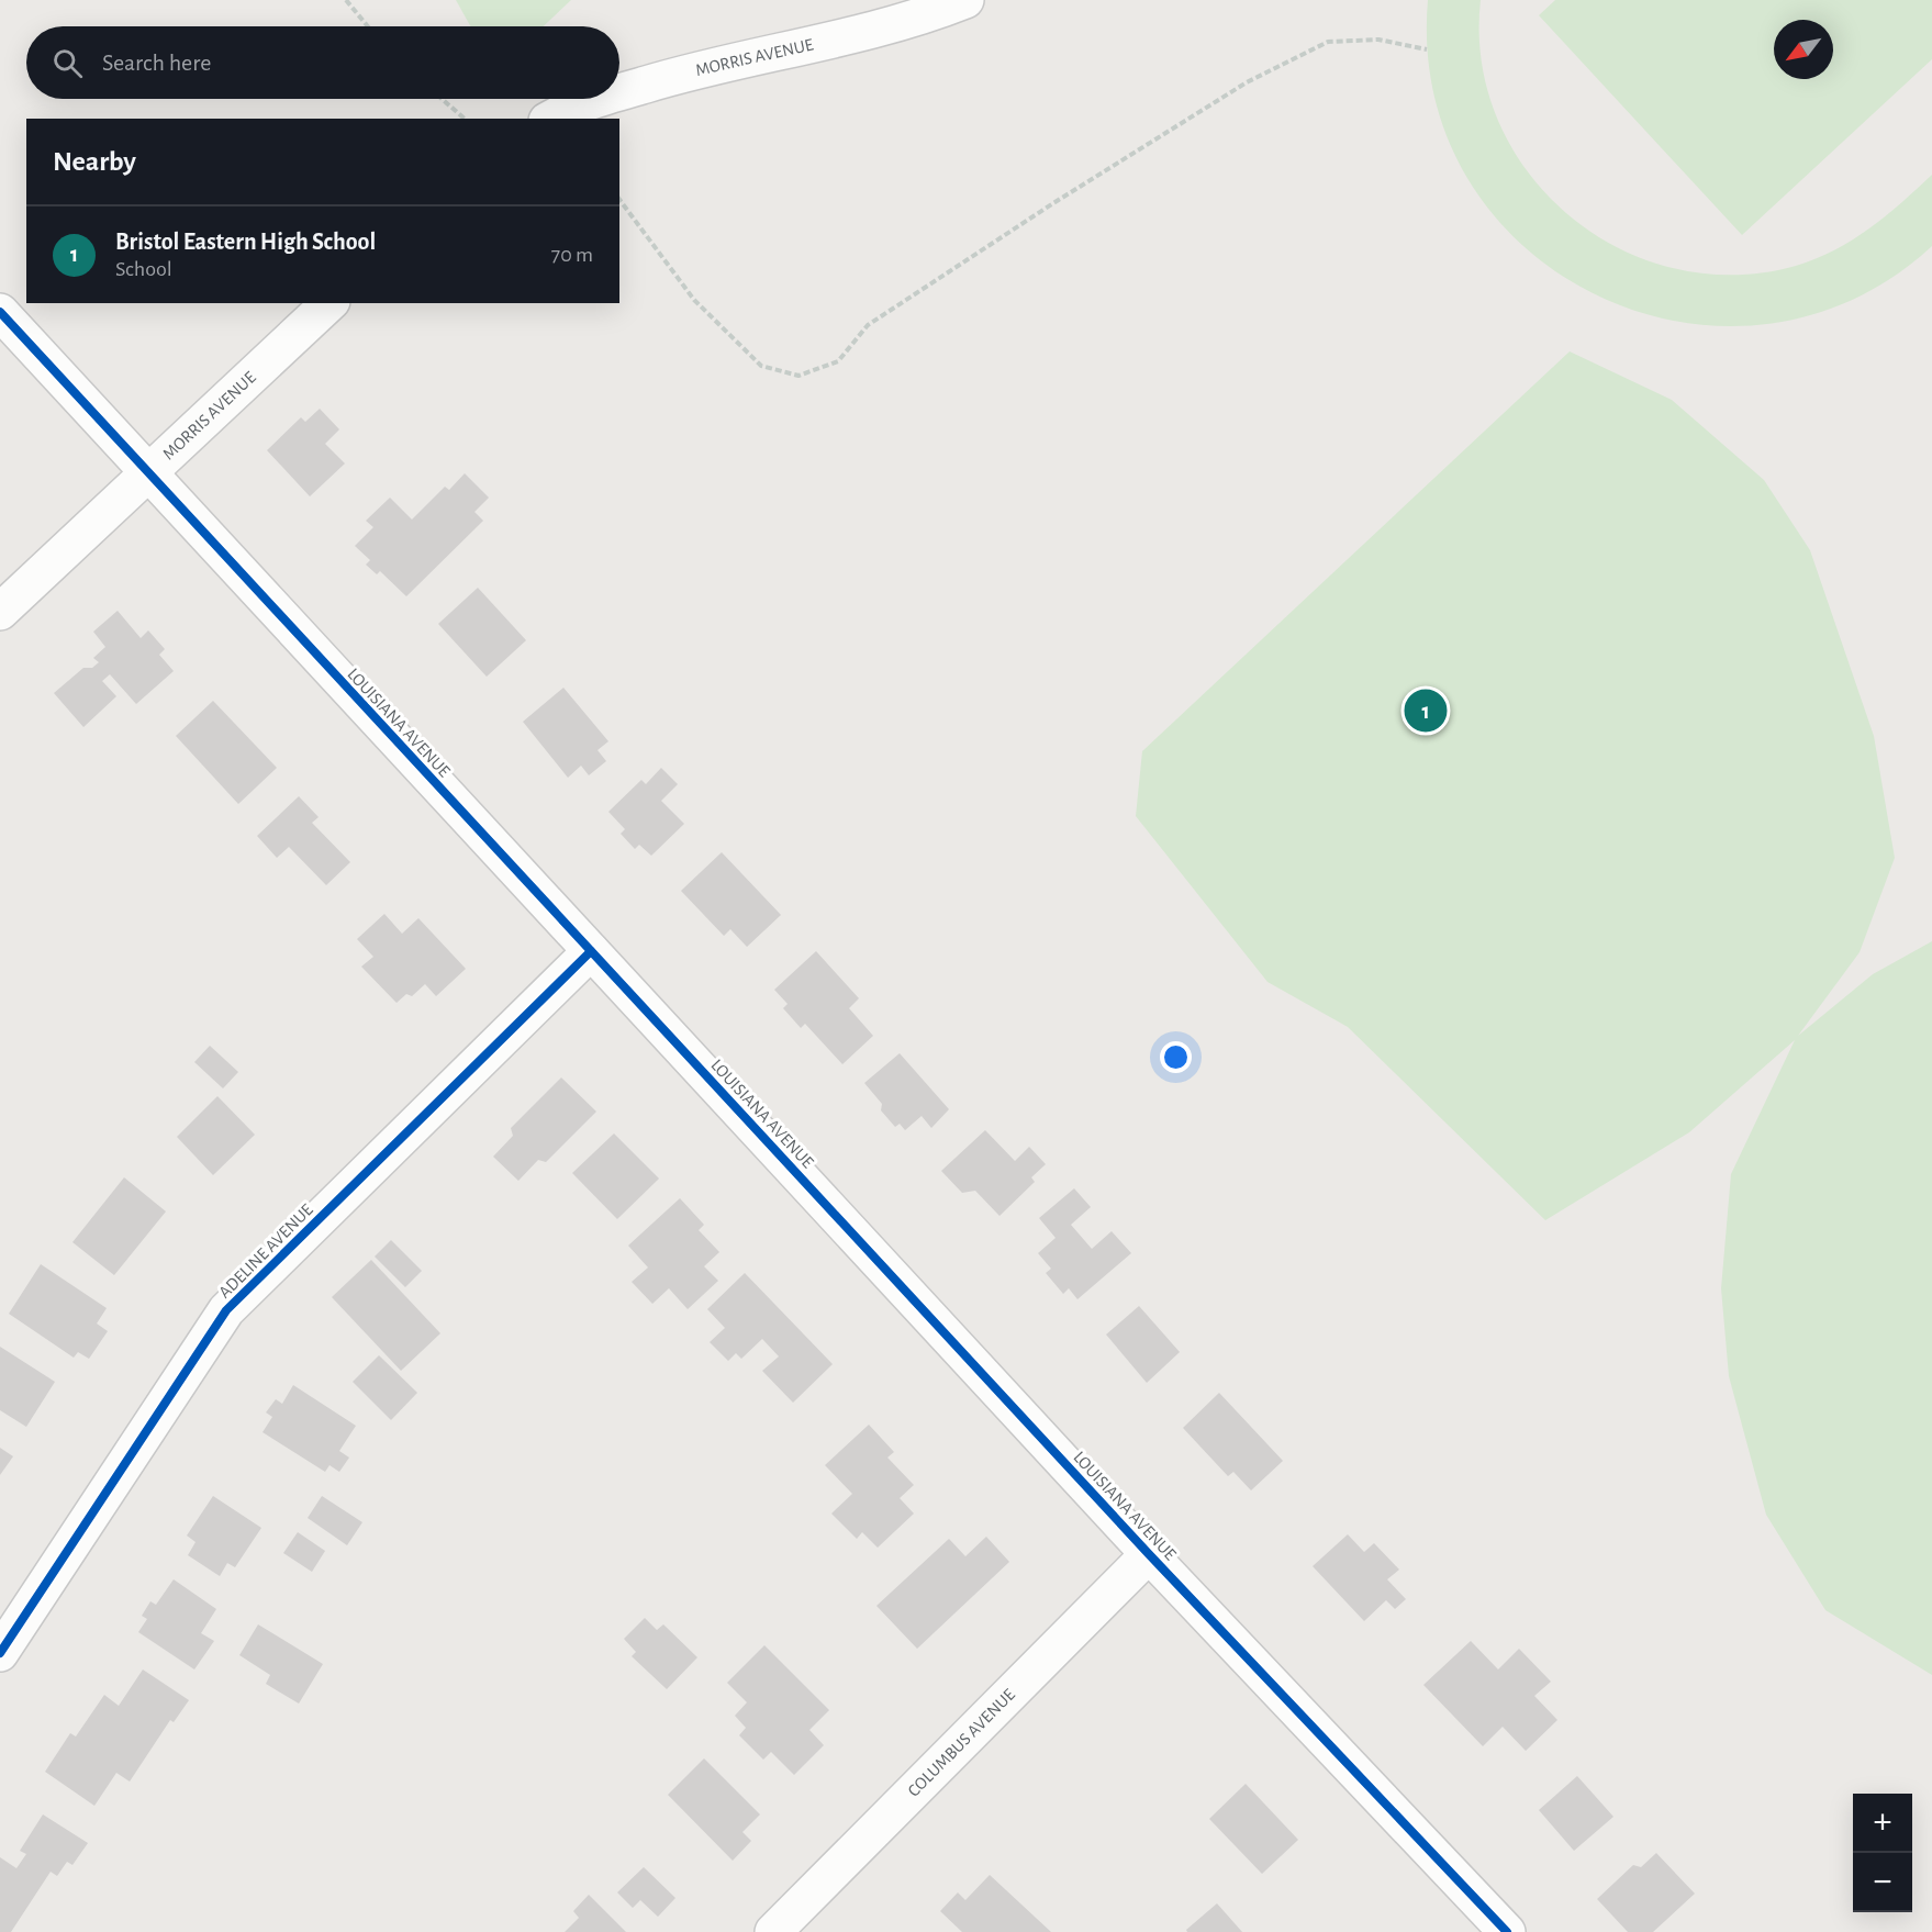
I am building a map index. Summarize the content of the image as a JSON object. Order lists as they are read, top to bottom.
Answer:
{
  "streets": {
    "street": [
      "MORRIS AVENUE",
      "LOUISIANA AVENUE",
      "ADELINE AVENUE",
      "COLUMBUS AVENUE"
    ]
  },
  "crossings": [
    ["MORRIS AVENUE", "LOUISIANA AVENUE"],
    ["LOUISIANA AVENUE", "ADELINE AVENUE"],
    ["LOUISIANA AVENUE", "COLUMBUS AVENUE"]
  ],
  "north": "bottom left",
  "page": {
    "search": "Search here",
    "heading": "Nearby",
    "list": [
      {
        "mark": "1",
        "name": "Bristol Eastern High School",
        "note": "School",
        "value": "70 m"
      }
    ],
    "pins": "1",
    "map_buttons": ["+", "−"]
  }
}
